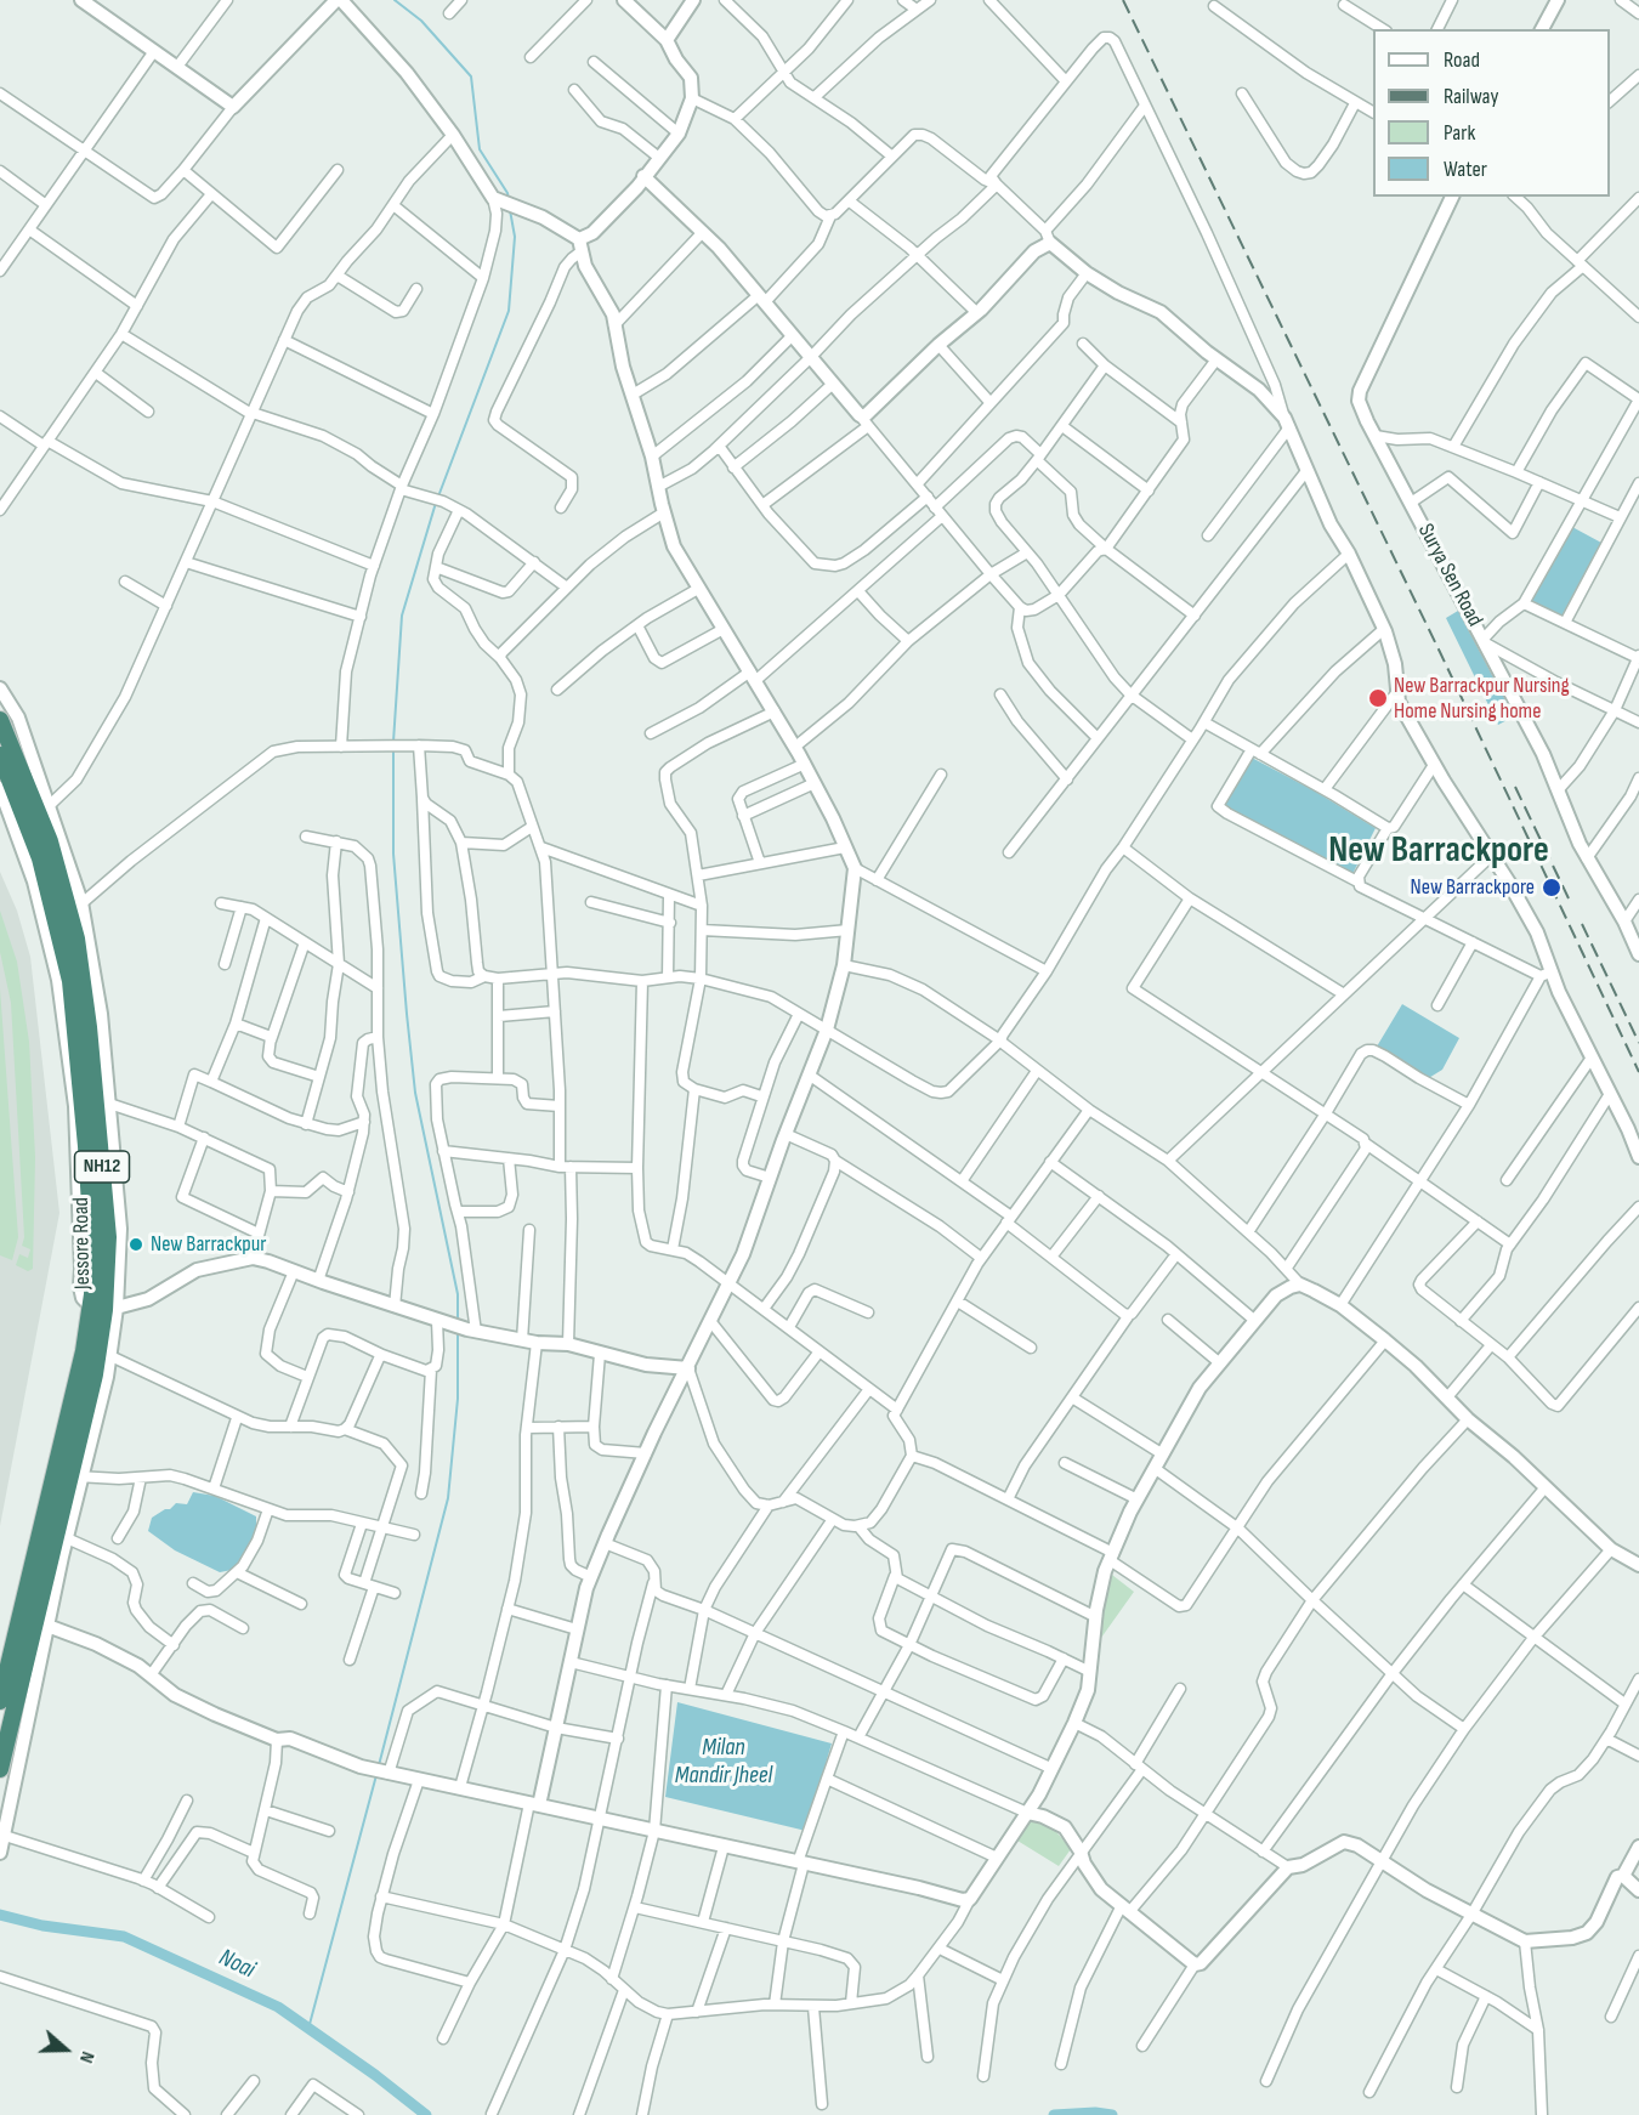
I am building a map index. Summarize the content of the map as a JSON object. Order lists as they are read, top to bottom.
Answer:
{
  "streets": {
    "highway": ["NH12", "Jessore Road"],
    "street": ["Surya Sen Road"]
  },
  "crossings": [
    ["NH12", "Jessore Road"]
  ],
  "districts": ["New Barrackpore"],
  "water": ["Milan Mandir Jheel", "Noai"],
  "places": ["New Barrackpur Nursing Home Nursing home", "New Barrackpore", "New Barrackpur"],
  "legend": [
    "Road",
    "Railway",
    "Park",
    "Water"
  ],
  "north": "right"
}
